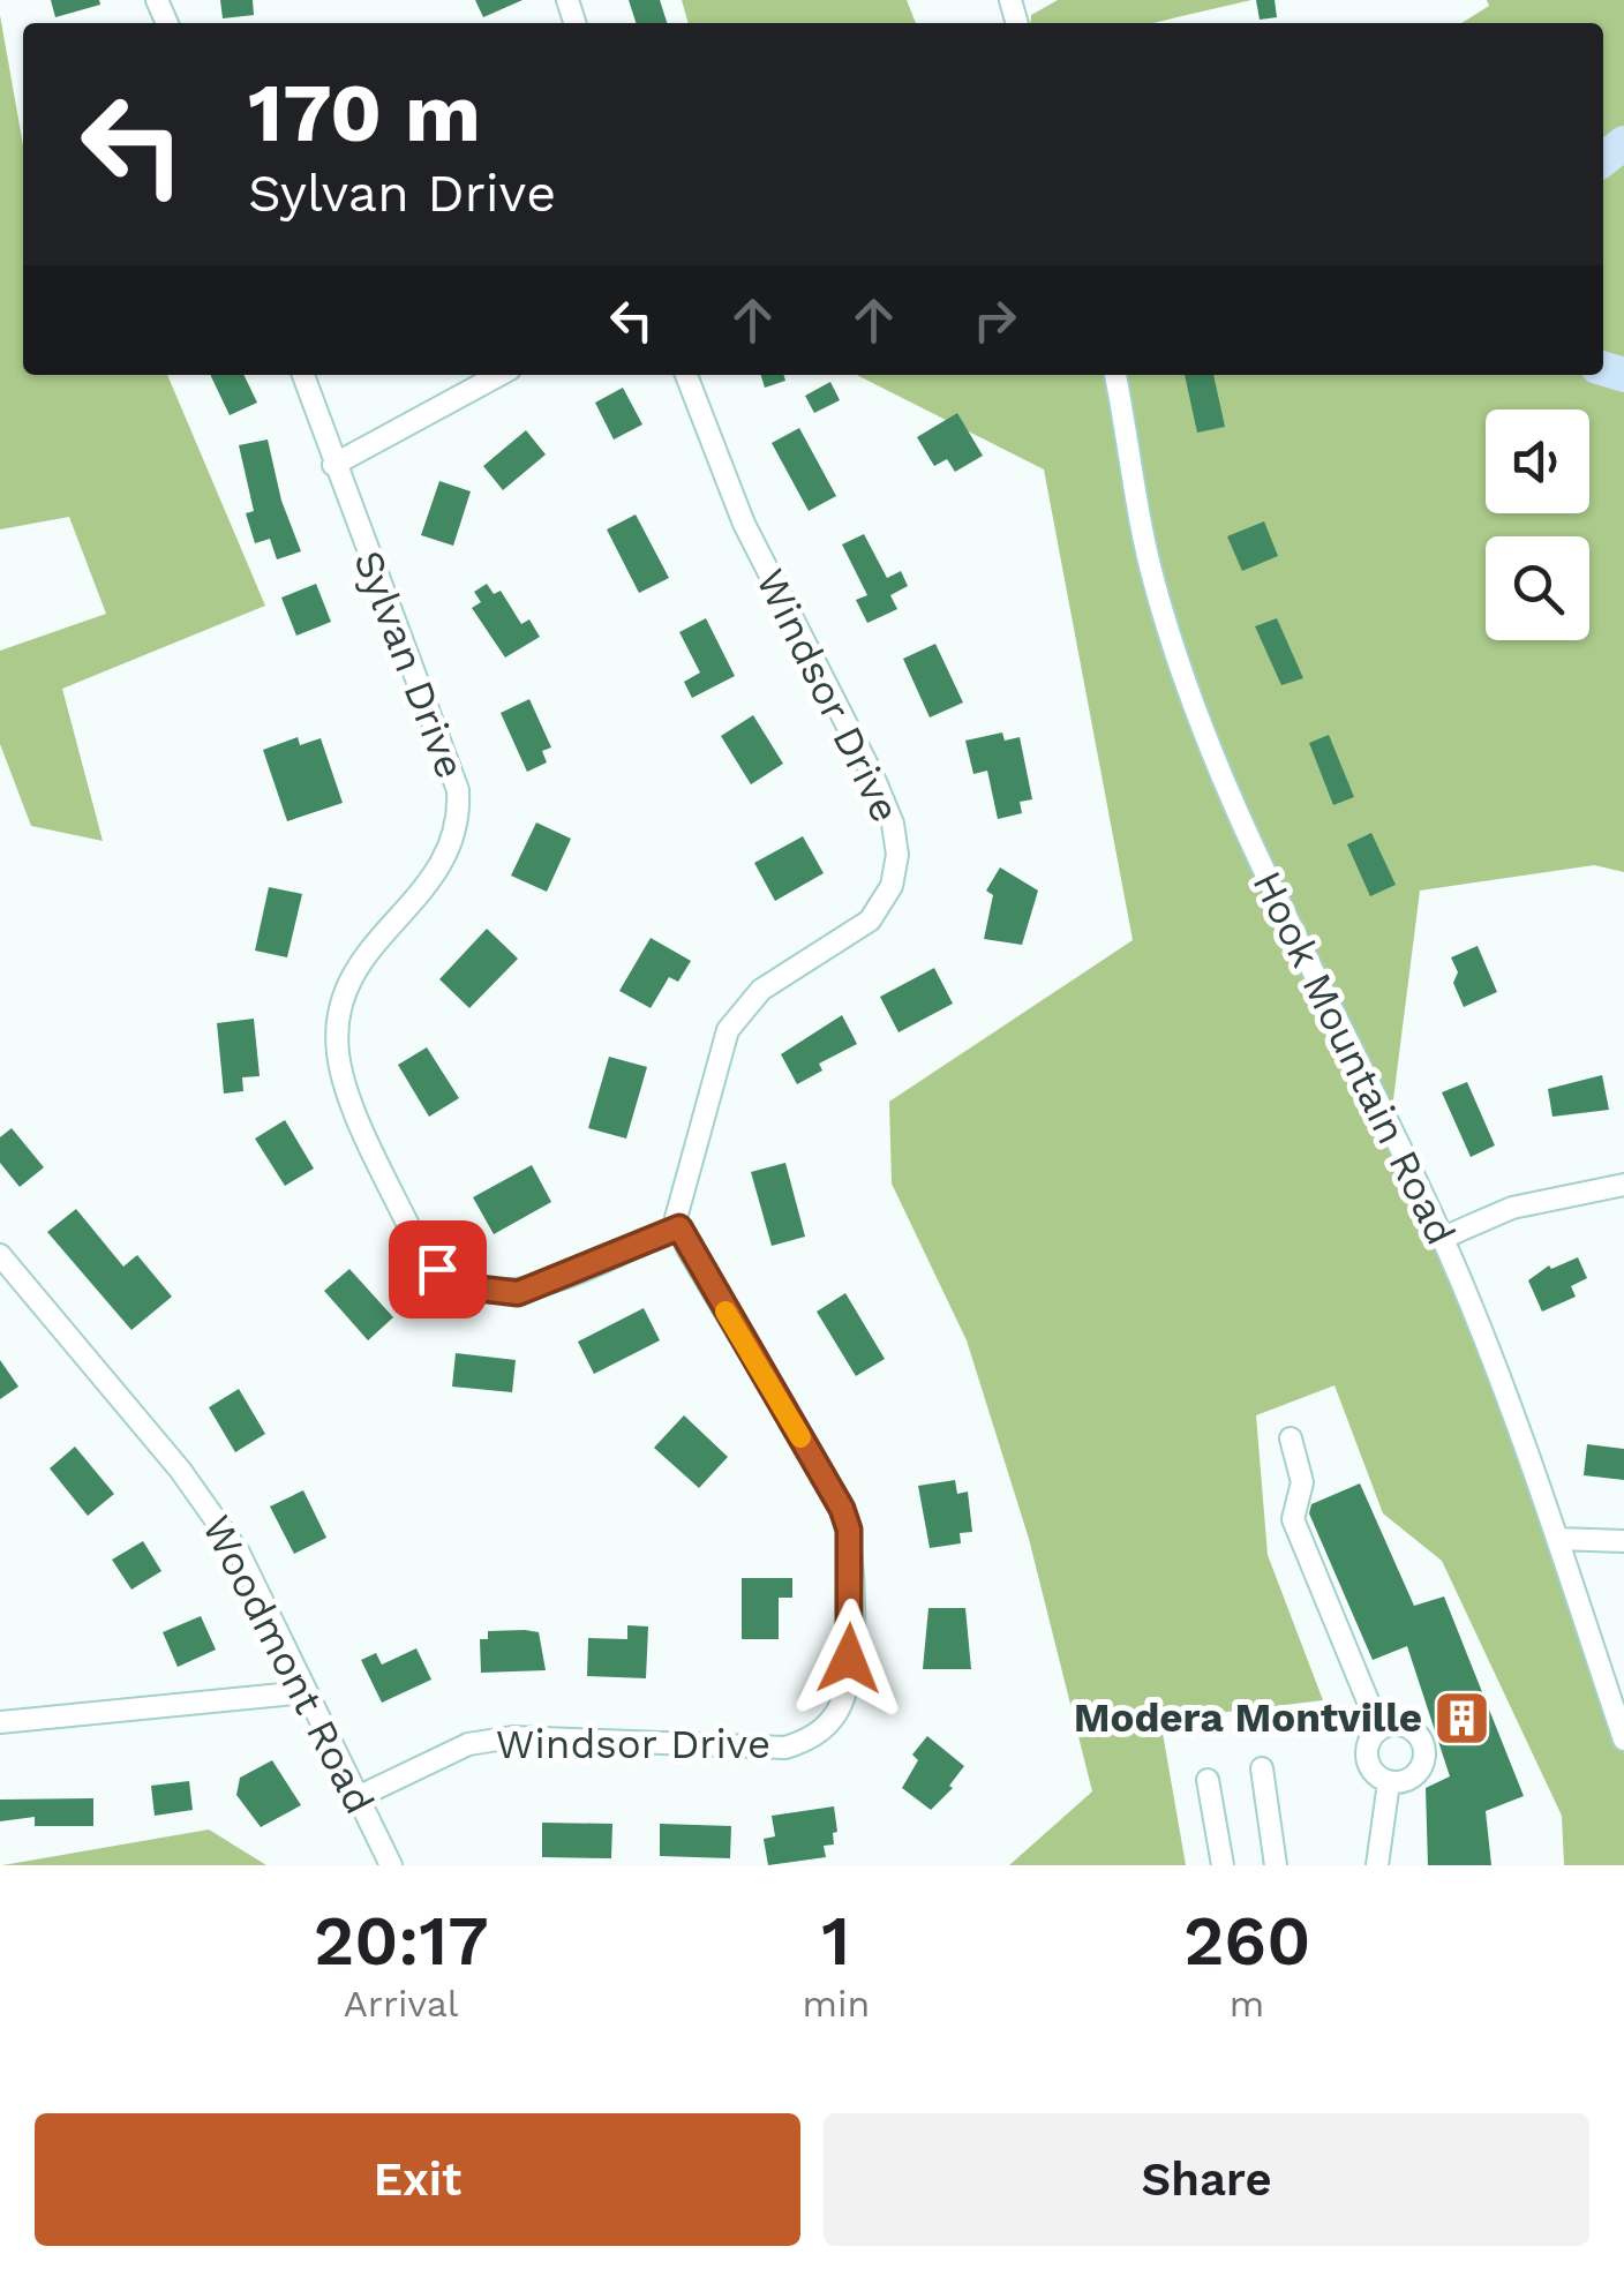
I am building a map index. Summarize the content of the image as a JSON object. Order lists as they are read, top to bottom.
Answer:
{
  "streets": {
    "street": [
      "Sylvan Drive",
      "Windsor Drive",
      "Hook Mountain Road",
      "Woodmont Road"
    ]
  },
  "crossings": [
    ["Sylvan Drive", "Windsor Drive"],
    ["Windsor Drive", "Woodmont Road"]
  ],
  "places": {
    "building": ["Modera Montville"]
  },
  "page": {
    "turn": ["170 m", "Sylvan Drive"],
    "eta": [
      "20:17",
      "Arrival",
      "1",
      "min",
      "260",
      "m"
    ],
    "buttons": ["Exit", "Share"]
  }
}
